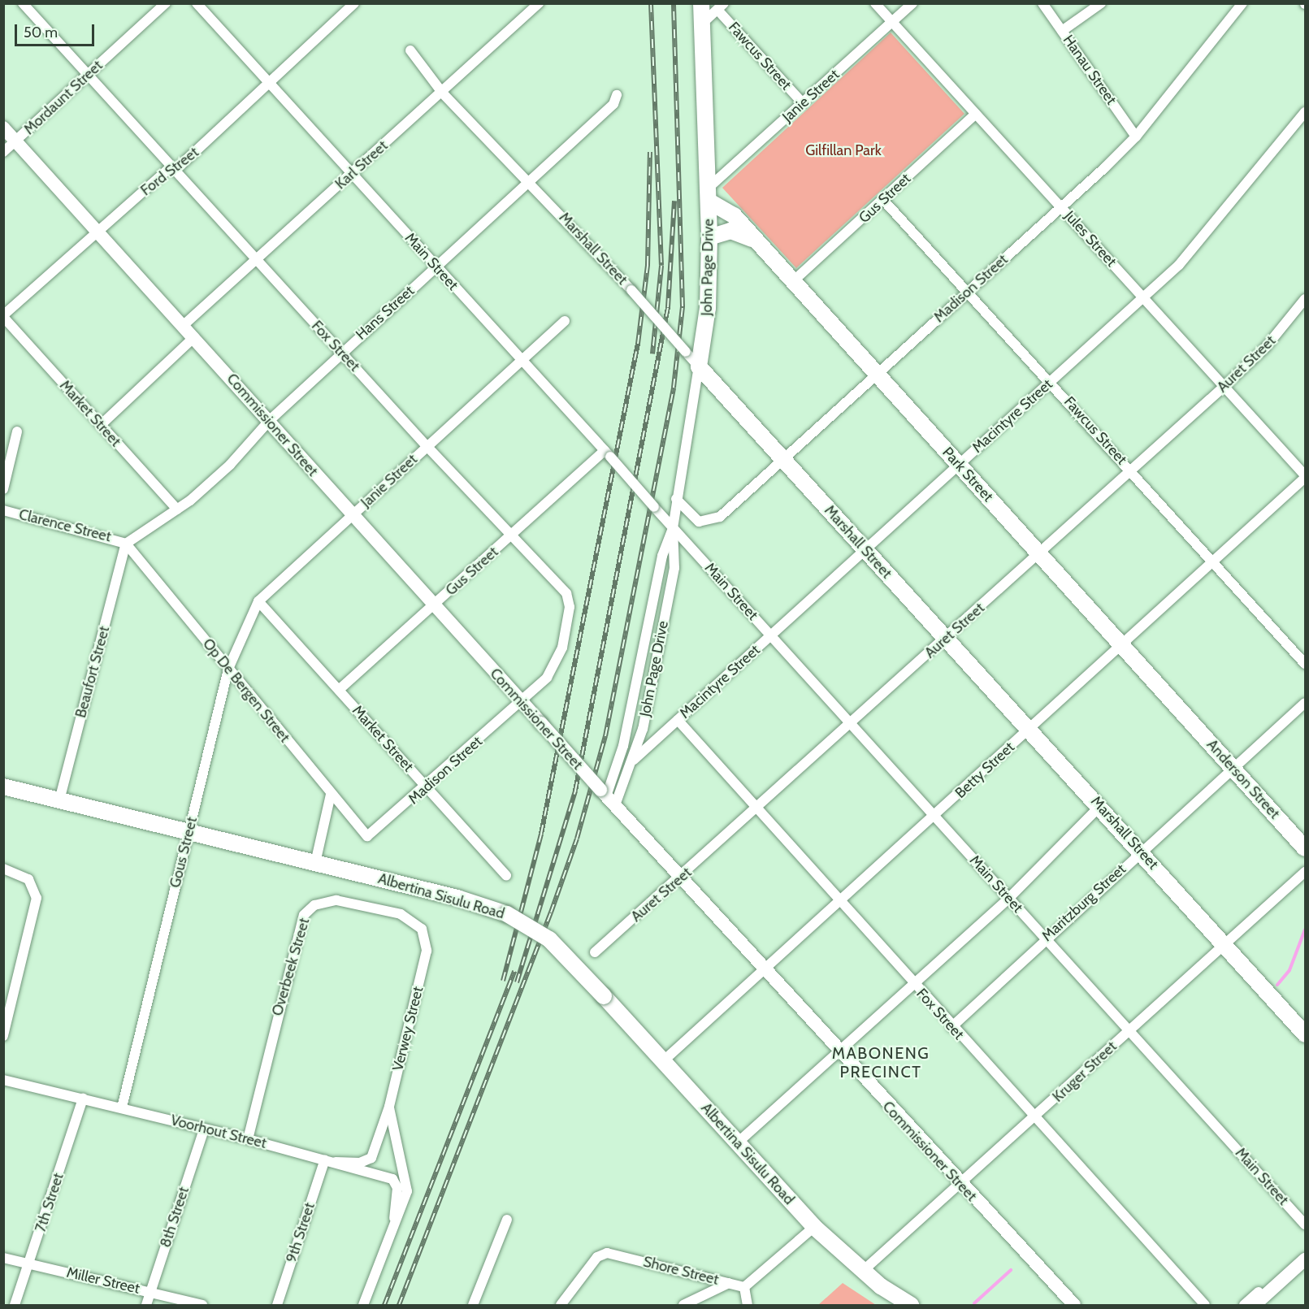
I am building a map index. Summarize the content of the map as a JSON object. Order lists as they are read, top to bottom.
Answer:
{
  "streets": {
    "main road": [
      "Marshall Street",
      "John Page Drive",
      "Commissioner Street",
      "Park Street",
      "Anderson Street",
      "Albertina Sisulu Road"
    ],
    "street": [
      "Fawcus Street",
      "Hanau Street",
      "Janie Street",
      "Mordaunt Street",
      "Karl Street",
      "Ford Street",
      "Gus Street",
      "Jules Street",
      "Main Street",
      "Madison Street",
      "Hans Street",
      "Fox Street",
      "Auret Street",
      "Market Street",
      "Macintyre Street",
      "Clarence Street",
      "Beaufort Street",
      "Op De Bergen Street",
      "Betty Street",
      "Gous Street",
      "Maritzburg Street",
      "Overbeek Street",
      "Verwey Street",
      "Kruger Street",
      "Voorhout Street",
      "7th Street",
      "8th Street",
      "9th Street",
      "Shore Street",
      "Miller Street"
    ]
  },
  "crossings": [
    ["Fawcus Street", "Janie Street"],
    ["Fawcus Street", "Gus Street"],
    ["Fawcus Street", "Madison Street"],
    ["Fawcus Street", "Auret Street"],
    ["Fawcus Street", "Macintyre Street"],
    ["Fawcus Street", "Betty Street"],
    ["Hanau Street", "Madison Street"],
    ["Janie Street", "Jules Street"],
    ["Janie Street", "Main Street"],
    ["Janie Street", "John Page Drive"],
    ["Janie Street", "Fox Street"],
    ["Janie Street", "Market Street"],
    ["Janie Street", "Commissioner Street"],
    ["Janie Street", "Park Street"],
    ["Janie Street", "Gous Street"],
    ["Mordaunt Street", "Fox Street"],
    ["Mordaunt Street", "Commissioner Street"],
    ["Karl Street", "Marshall Street"],
    ["Karl Street", "Main Street"],
    ["Karl Street", "Fox Street"],
    ["Karl Street", "Commissioner Street"],
    ["Ford Street", "Main Street"],
    ["Ford Street", "Fox Street"],
    ["Ford Street", "Market Street"],
    ["Ford Street", "Commissioner Street"],
    ["Gus Street", "Jules Street"],
    ["Gus Street", "Main Street"],
    ["Gus Street", "Fox Street"],
    ["Gus Street", "Market Street"],
    ["Gus Street", "Commissioner Street"],
    ["Gus Street", "Park Street"],
    ["Jules Street", "Madison Street"],
    ["Jules Street", "Auret Street"],
    ["Jules Street", "Macintyre Street"],
    ["Jules Street", "Betty Street"],
    ["Marshall Street", "John Page Drive"],
    ["Marshall Street", "Madison Street"],
    ["Marshall Street", "Hans Street"],
    ["Marshall Street", "Auret Street"],
    ["Marshall Street", "Macintyre Street"],
    ["Marshall Street", "Betty Street"],
    ["Marshall Street", "Maritzburg Street"],
    ["Marshall Street", "Kruger Street"],
    ["Main Street", "John Page Drive"],
    ["Main Street", "Hans Street"],
    ["Main Street", "Auret Street"],
    ["Main Street", "Macintyre Street"],
    ["Main Street", "Betty Street"],
    ["Main Street", "Maritzburg Street"],
    ["Main Street", "Kruger Street"],
    ["John Page Drive", "Madison Street"],
    ["John Page Drive", "Macintyre Street"],
    ["John Page Drive", "Commissioner Street"],
    ["John Page Drive", "Park Street"],
    ["Madison Street", "Fox Street"],
    ["Madison Street", "Market Street"],
    ["Madison Street", "Commissioner Street"],
    ["Madison Street", "Park Street"],
    ["Madison Street", "Op De Bergen Street"],
    ["Hans Street", "Fox Street"],
    ["Hans Street", "Market Street"],
    ["Hans Street", "Commissioner Street"],
    ["Hans Street", "Clarence Street"],
    ["Hans Street", "Beaufort Street"],
    ["Hans Street", "Op De Bergen Street"],
    ["Fox Street", "Auret Street"],
    ["Fox Street", "Macintyre Street"],
    ["Fox Street", "Commissioner Street"],
    ["Fox Street", "Betty Street"],
    ["Fox Street", "Maritzburg Street"],
    ["Fox Street", "Kruger Street"],
    ["Auret Street", "Commissioner Street"],
    ["Auret Street", "Park Street"],
    ["Market Street", "Gous Street"],
    ["Macintyre Street", "Park Street"],
    ["Commissioner Street", "Betty Street"],
    ["Commissioner Street", "Kruger Street"],
    ["Park Street", "Betty Street"],
    ["Park Street", "Anderson Street"],
    ["Clarence Street", "Beaufort Street"],
    ["Clarence Street", "Op De Bergen Street"],
    ["Beaufort Street", "Op De Bergen Street"],
    ["Beaufort Street", "Albertina Sisulu Road"],
    ["Op De Bergen Street", "Gous Street"],
    ["Betty Street", "Albertina Sisulu Road"],
    ["Anderson Street", "Maritzburg Street"],
    ["Gous Street", "Albertina Sisulu Road"],
    ["Gous Street", "Voorhout Street"],
    ["Albertina Sisulu Road", "Kruger Street"],
    ["Overbeek Street", "Verwey Street"],
    ["Overbeek Street", "Voorhout Street"],
    ["Verwey Street", "Voorhout Street"],
    ["Voorhout Street", "7th Street"],
    ["Voorhout Street", "8th Street"],
    ["Voorhout Street", "9th Street"],
    ["7th Street", "Miller Street"],
    ["8th Street", "Miller Street"]
  ],
  "districts": ["MABONENG PRECINCT"],
  "parks": ["Gilfillan Park"],
  "scale_bar": "50 m"
}
